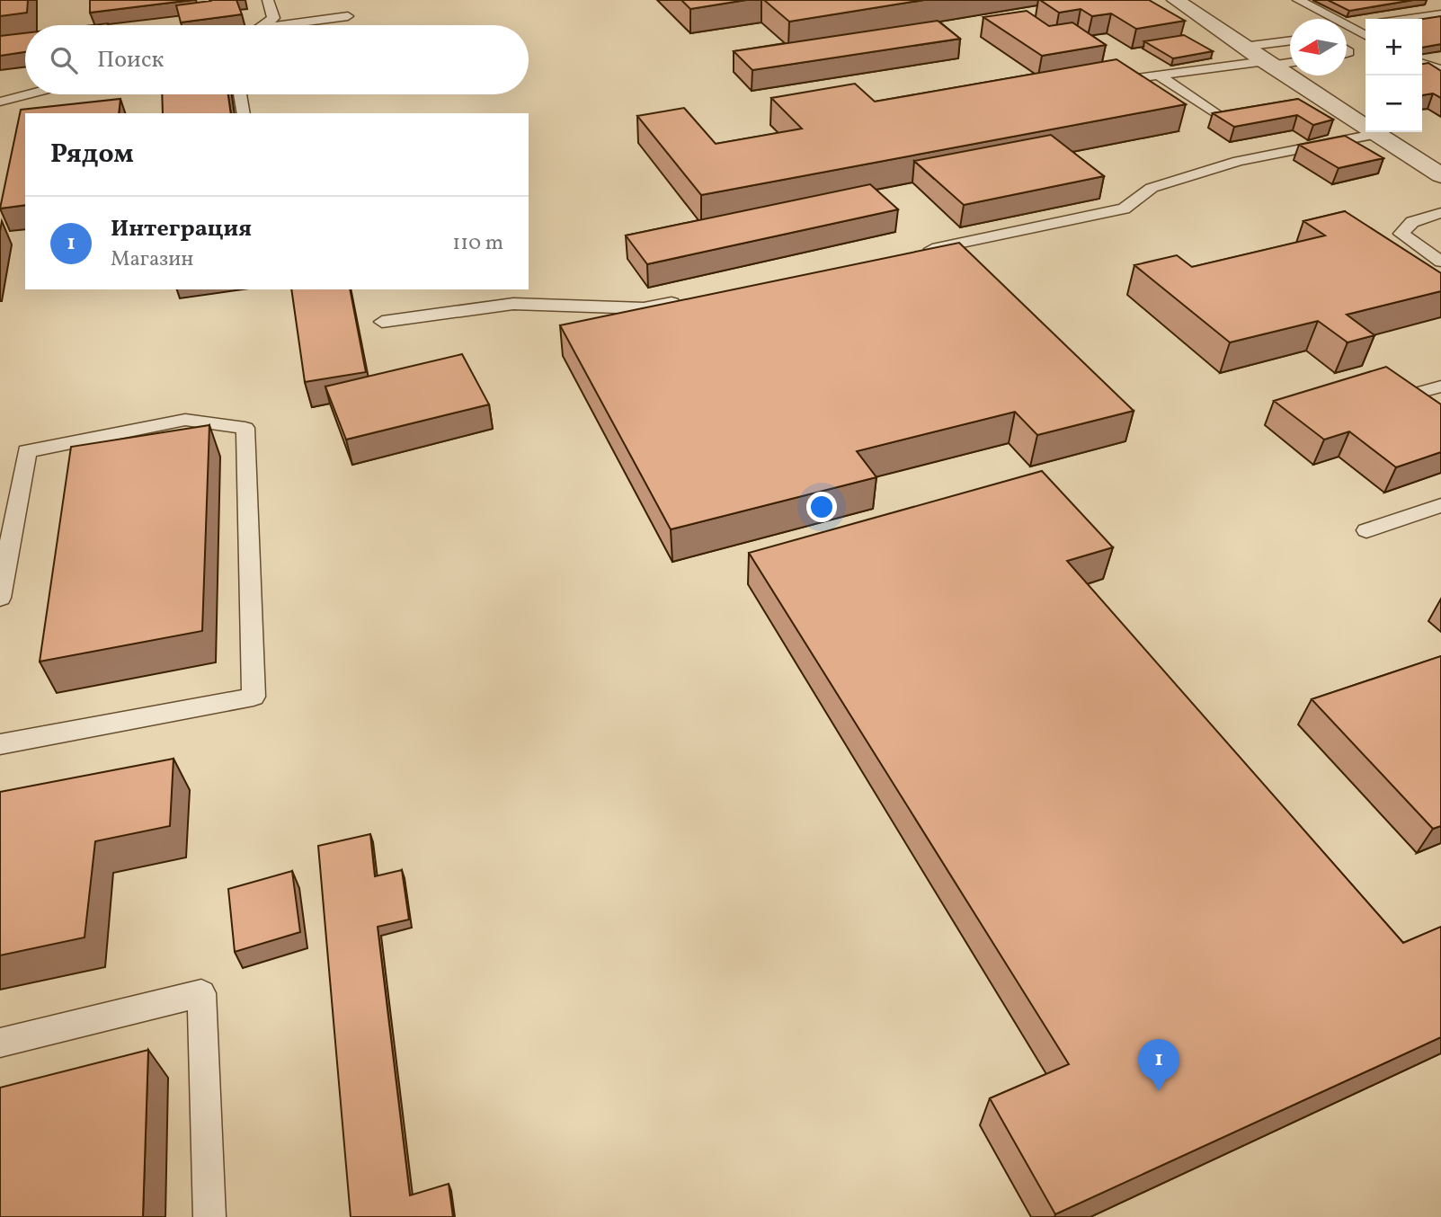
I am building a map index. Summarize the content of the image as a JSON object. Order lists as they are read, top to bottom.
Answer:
{
  "north": "left",
  "page": {
    "map_buttons": ["+", "−"],
    "search": "Поиск",
    "heading": "Рядом",
    "list": [
      {
        "mark": "1",
        "name": "Интеграция",
        "note": "Магазин",
        "value": "110 m"
      }
    ],
    "pins": "1"
  }
}
